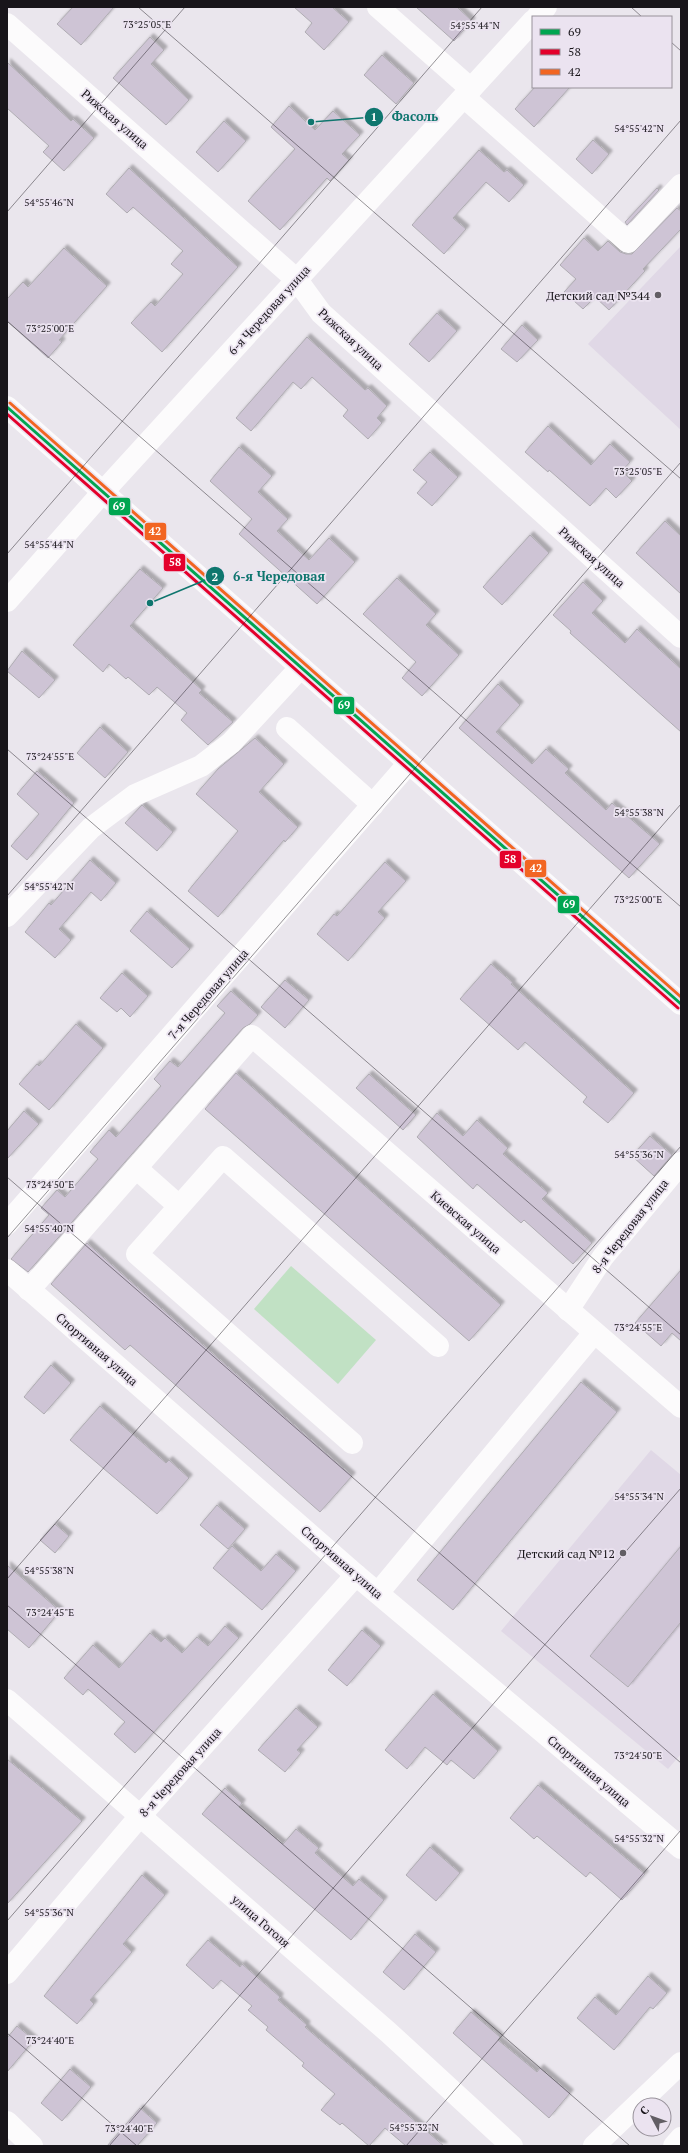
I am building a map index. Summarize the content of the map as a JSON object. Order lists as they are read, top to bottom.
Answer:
{
  "streets": {
    "street": [
      "Рижская улица",
      "6-я Чередовая улица",
      "7-я Чередовая улица",
      "Киевская улица",
      "8-я Чередовая улица",
      "Спортивная улица",
      "улица Гоголя"
    ]
  },
  "crossings": [
    ["Рижская улица", "6-я Чередовая улица"],
    ["Киевская улица", "8-я Чередовая улица"],
    ["8-я Чередовая улица", "Спортивная улица"],
    ["8-я Чередовая улица", "улица Гоголя"]
  ],
  "places": [
    "Фасоль",
    "Детский сад №344",
    "6-я Чередовая",
    "Детский сад №12"
  ],
  "lines": ["transit line 42", "transit line 69", "transit line 58"],
  "legend": ["69", "58", "42"],
  "north": "top left",
  "coordinates": [
    "73°25'05\"E",
    "54°55'44\"N",
    "54°55'42\"N",
    "54°55'46\"N",
    "73°25'00\"E",
    "73°24'55\"E",
    "54°55'38\"N",
    "54°55'36\"N",
    "73°24'50\"E",
    "54°55'40\"N",
    "54°55'34\"N",
    "73°24'45\"E",
    "54°55'32\"N",
    "73°24'40\"E"
  ]
}
